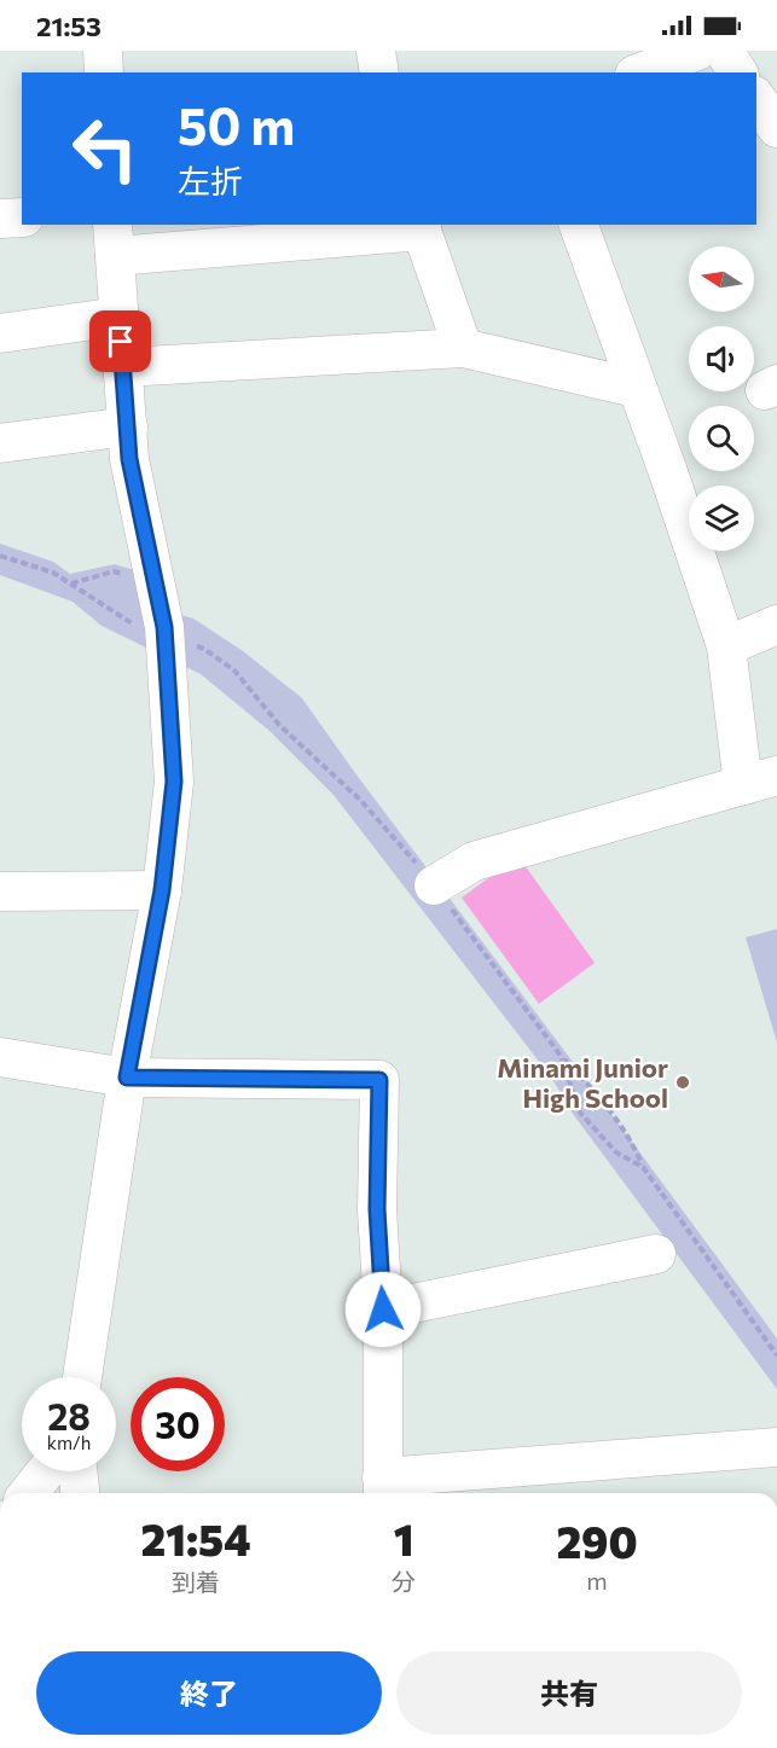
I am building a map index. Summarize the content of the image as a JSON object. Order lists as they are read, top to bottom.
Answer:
{
  "places": ["Minami Junior High School"],
  "north": "left",
  "page": {
    "status": "21:53",
    "turn": ["50 m", "左折"],
    "speed": "28 km/h",
    "limit": "30",
    "eta": [
      "21:54",
      "到着",
      "1",
      "分",
      "290",
      "m"
    ],
    "buttons": ["終了", "共有"]
  }
}
